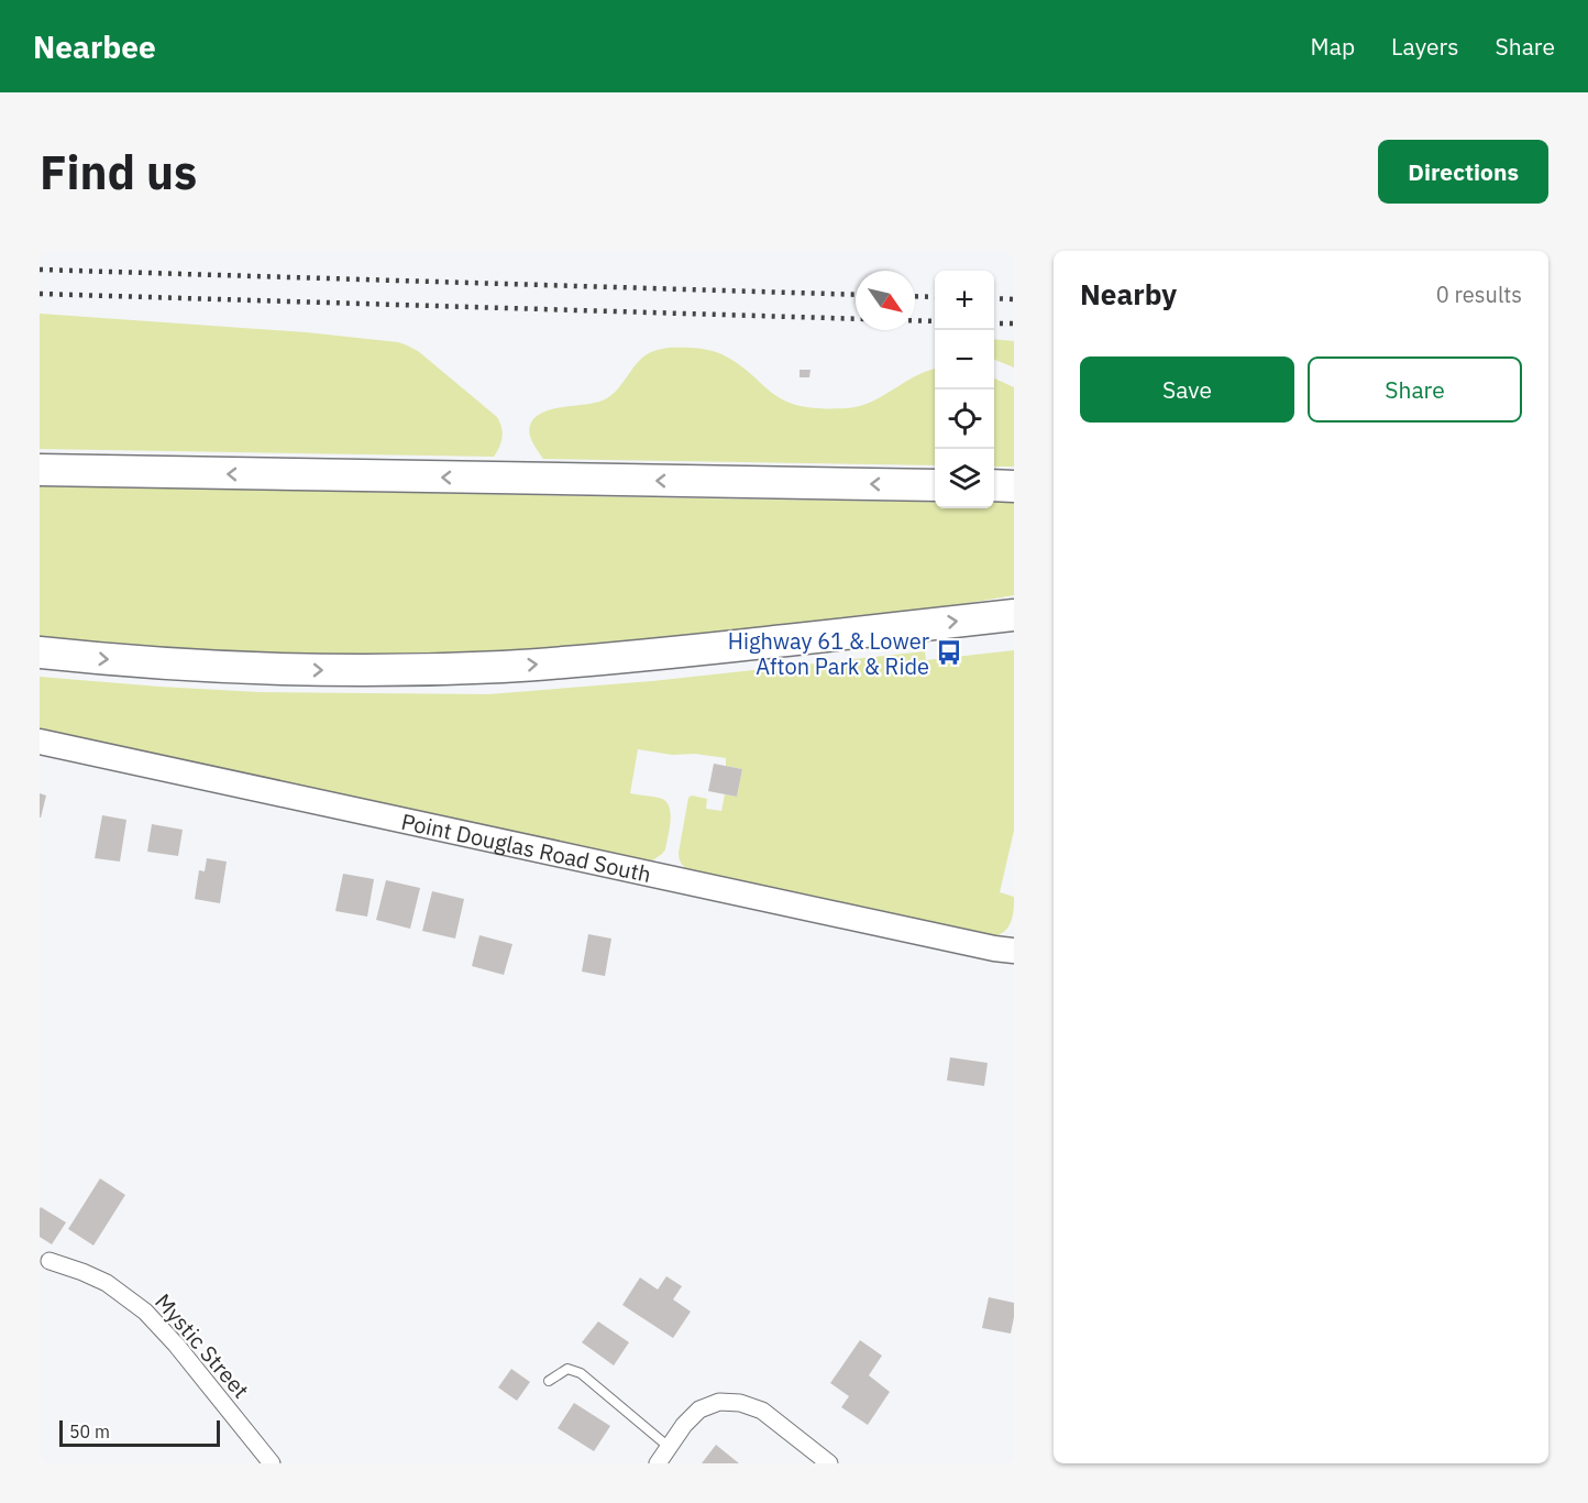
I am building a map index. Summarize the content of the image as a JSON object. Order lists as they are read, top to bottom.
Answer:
{
  "streets": {
    "street": ["Point Douglas Road South", "Mystic Street"]
  },
  "places": {
    "bus stop": ["Highway 61 & Lower Afton Park & Ride"]
  },
  "scale_bar": "50 m",
  "north": "bottom right",
  "page": {
    "header": "Nearbee",
    "nav": ["Map", "Layers", "Share"],
    "buttons": [
      "Directions",
      ["Save", "Share"]
    ],
    "title": "Find us",
    "heading": ["Nearby", "0 results"],
    "map_buttons": ["+", "−"],
    "scale": "50 m"
  }
}
